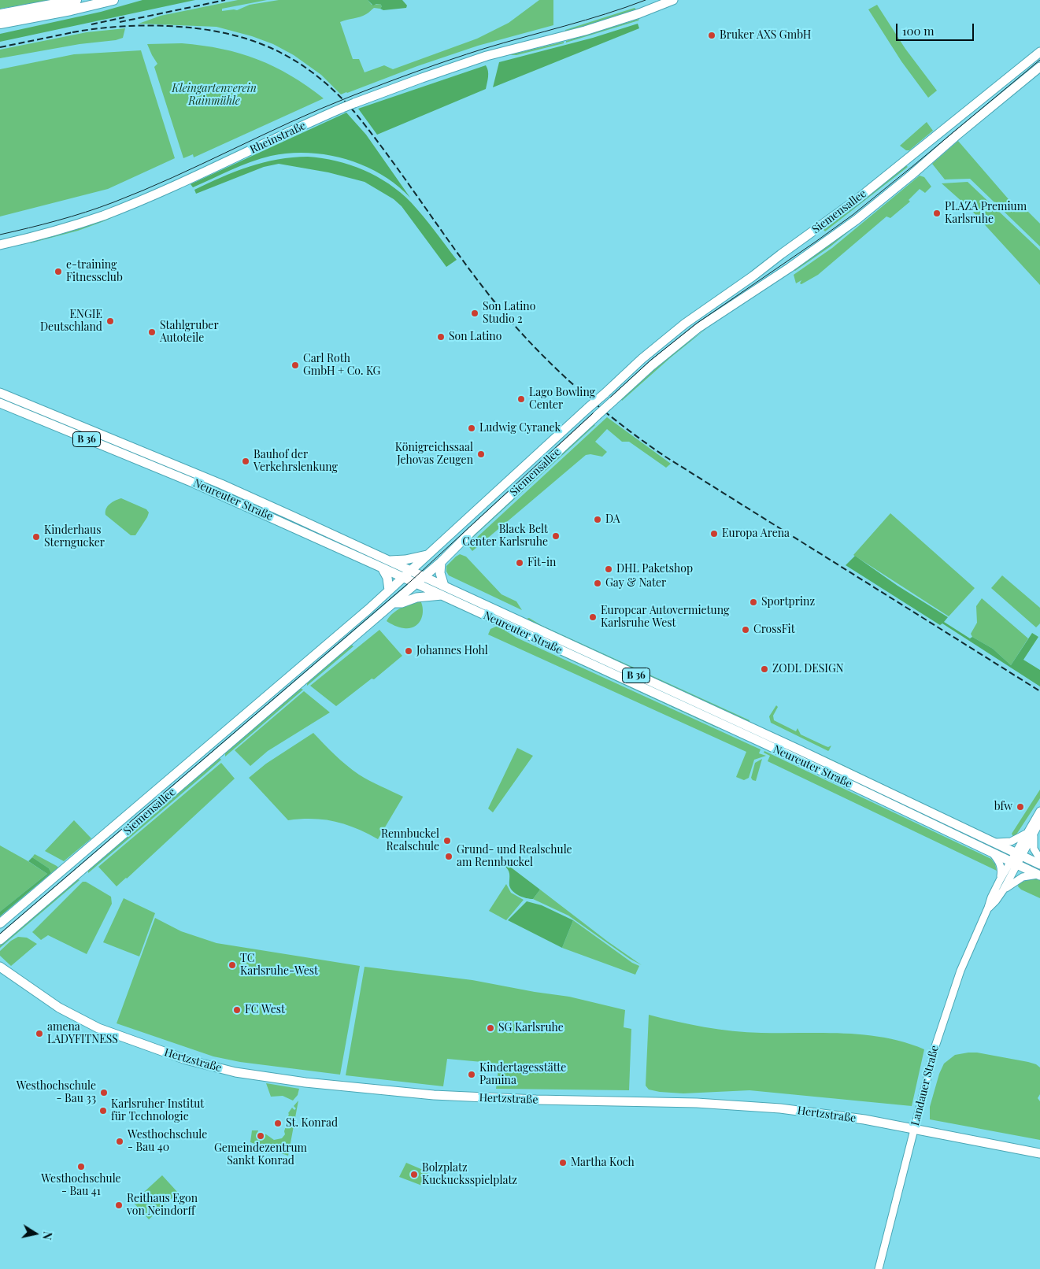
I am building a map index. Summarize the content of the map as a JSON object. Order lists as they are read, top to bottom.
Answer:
{
  "streets": {
    "main road": [
      "Rheinstraße",
      "Siemensallee",
      "B 36",
      "Neureuter Straße",
      "Hertzstraße"
    ],
    "street": ["Landauer Straße"]
  },
  "crossings": [
    ["Siemensallee", "Neureuter Straße"],
    ["Neureuter Straße", "Landauer Straße"],
    ["Hertzstraße", "Landauer Straße"]
  ],
  "parks": ["Kleingartenverein Rainmühle"],
  "places": [
    "Bruker AXS GmbH",
    "PLAZA Premium Karlsruhe",
    "e-training Fitnessclub",
    "Son Latino Studio 2",
    "ENGIE Deutschland",
    "Stahlgruber Autoteile",
    "Son Latino",
    "Carl Roth GmbH + Co. KG",
    "Lago Bowling Center",
    "Ludwig Cyranek",
    "Königreichssaal Jehovas Zeugen",
    "Bauhof der Verkehrslenkung",
    "DA",
    "Europa Arena",
    "Black Belt Center Karlsruhe",
    "Kinderhaus Sterngucker",
    "Fit-in",
    "DHL Paketshop",
    "Gay & Nater",
    "Sportprinz",
    "Europcar Autovermietung Karlsruhe West",
    "CrossFit",
    "Johannes Hohl",
    "ZODL DESIGN",
    "bfw",
    "Rennbuckel Realschule",
    "Grund- und Realschule am Rennbuckel",
    "TC Karlsruhe-West",
    "FC West",
    "SG Karlsruhe",
    "amena LADYFITNESS",
    "Kindertagesstätte Pamina",
    "Westhochschule - Bau 33",
    "Karlsruher Institut für Technologie",
    "St. Konrad",
    "Gemeindezentrum Sankt Konrad",
    "Westhochschule - Bau 40",
    "Martha Koch",
    "Westhochschule - Bau 41",
    "Bolzplatz Kuckucksspielplatz",
    "Reithaus Egon von Neindorff"
  ],
  "scale_bar": "100 m",
  "north": "right"
}
